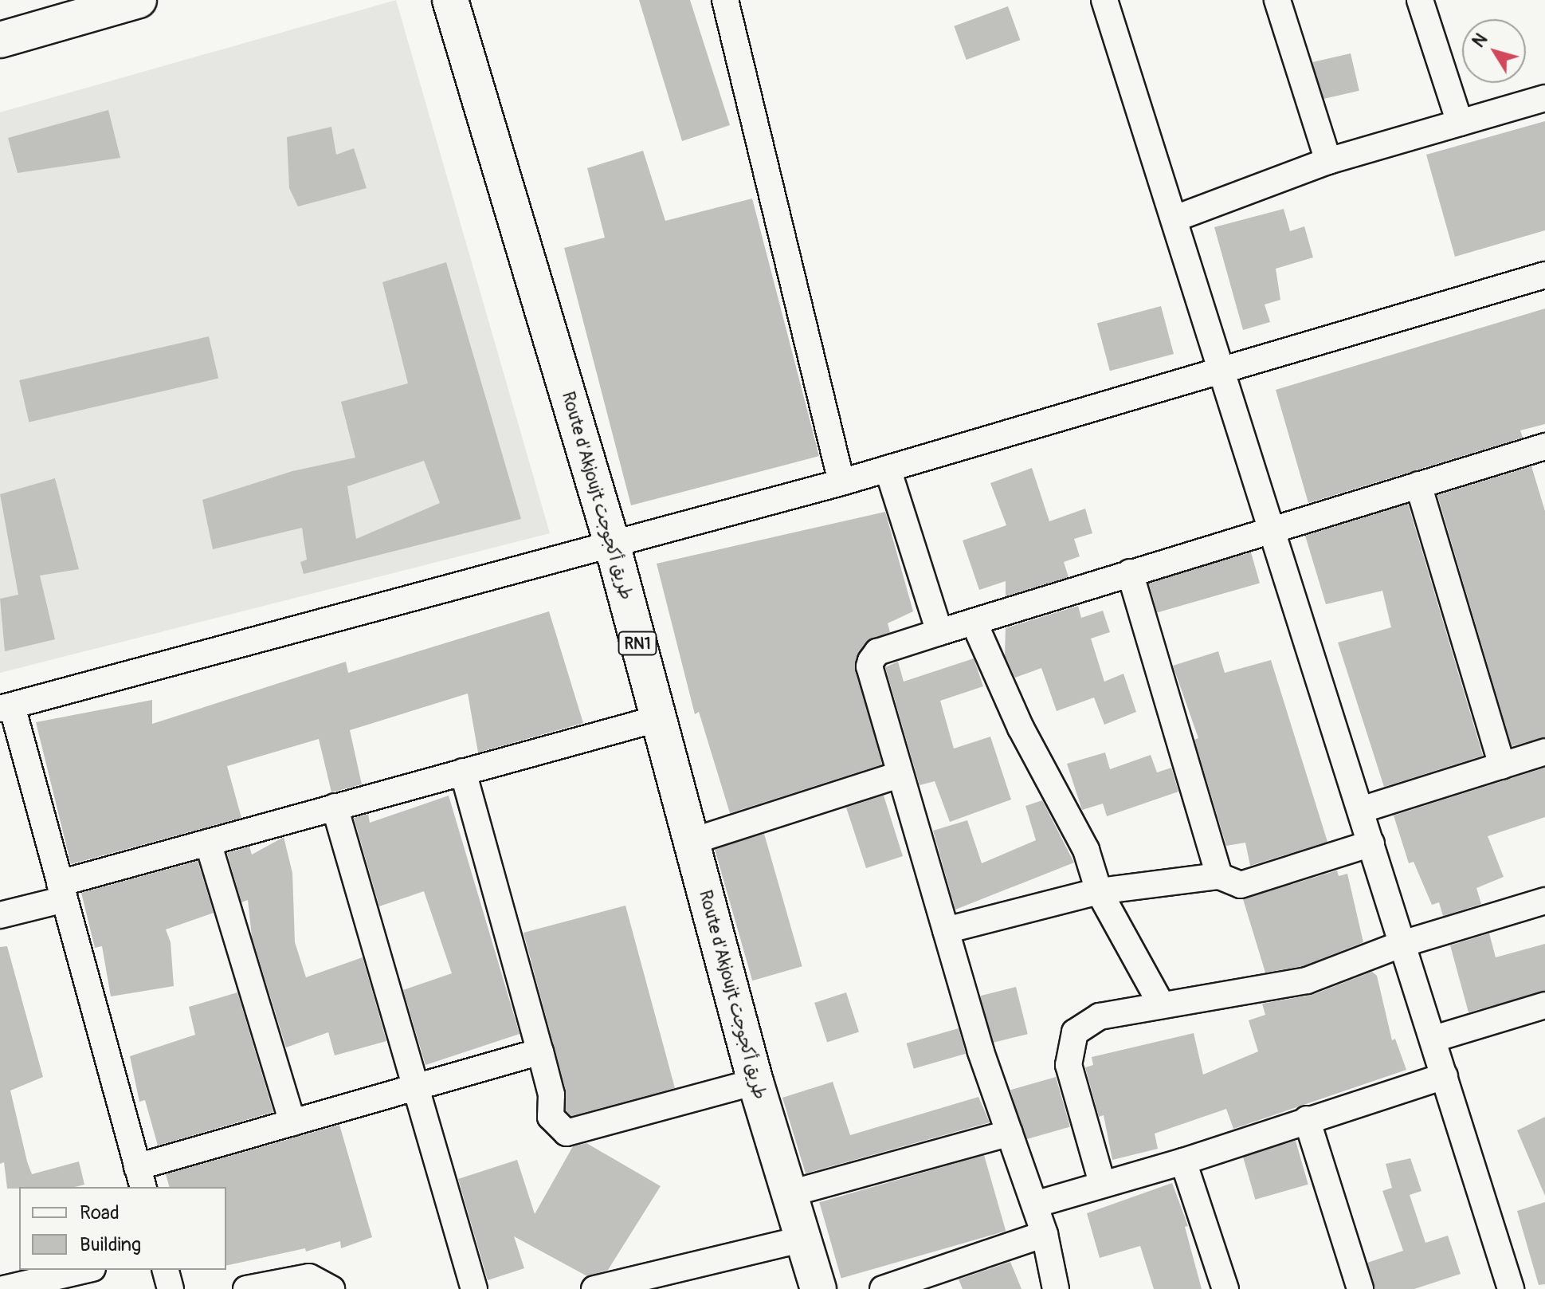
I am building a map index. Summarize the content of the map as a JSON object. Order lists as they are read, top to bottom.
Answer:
{
  "streets": {
    "main road": ["Route d'Akjoujt طريق أكجوجت", "RN1"]
  },
  "legend": ["Road", "Building"],
  "north": "top left"
}
